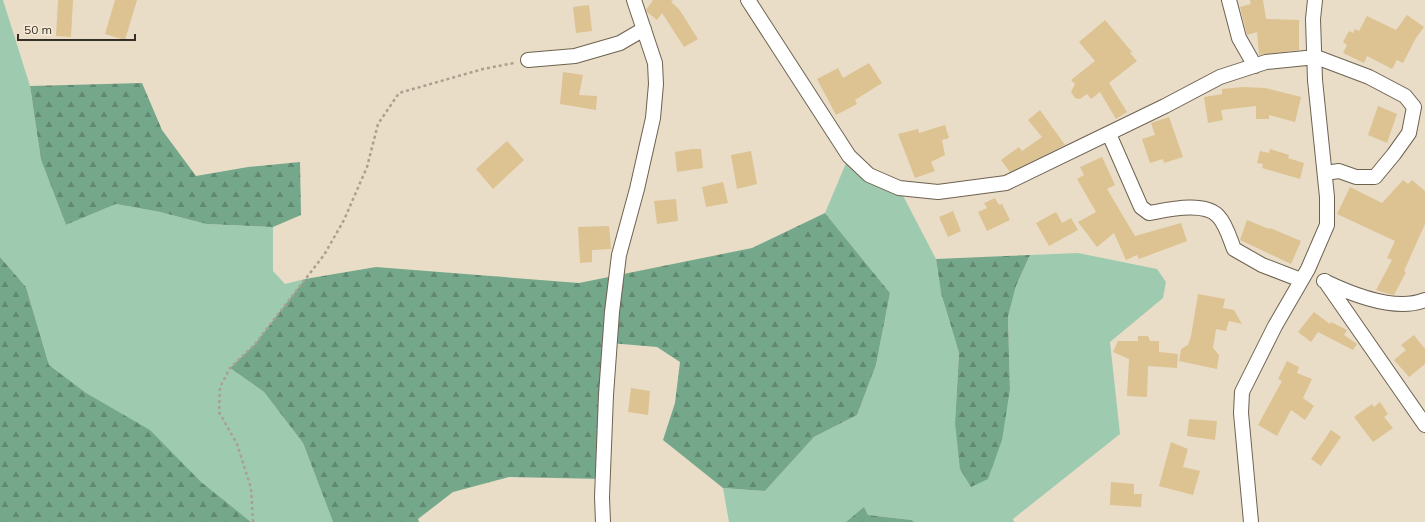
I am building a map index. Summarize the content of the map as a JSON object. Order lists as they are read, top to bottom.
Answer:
{
  "scale_bar": "50 m"
}
